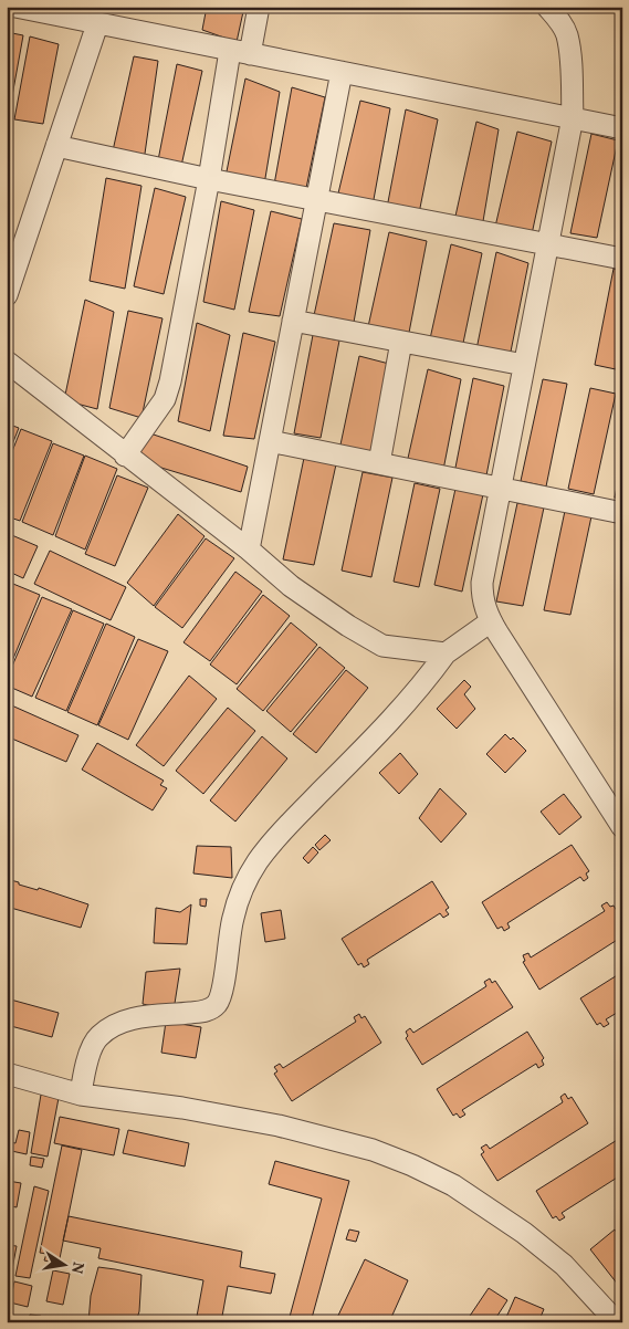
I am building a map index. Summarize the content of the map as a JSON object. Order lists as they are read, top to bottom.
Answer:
{
  "north": "right"
}
